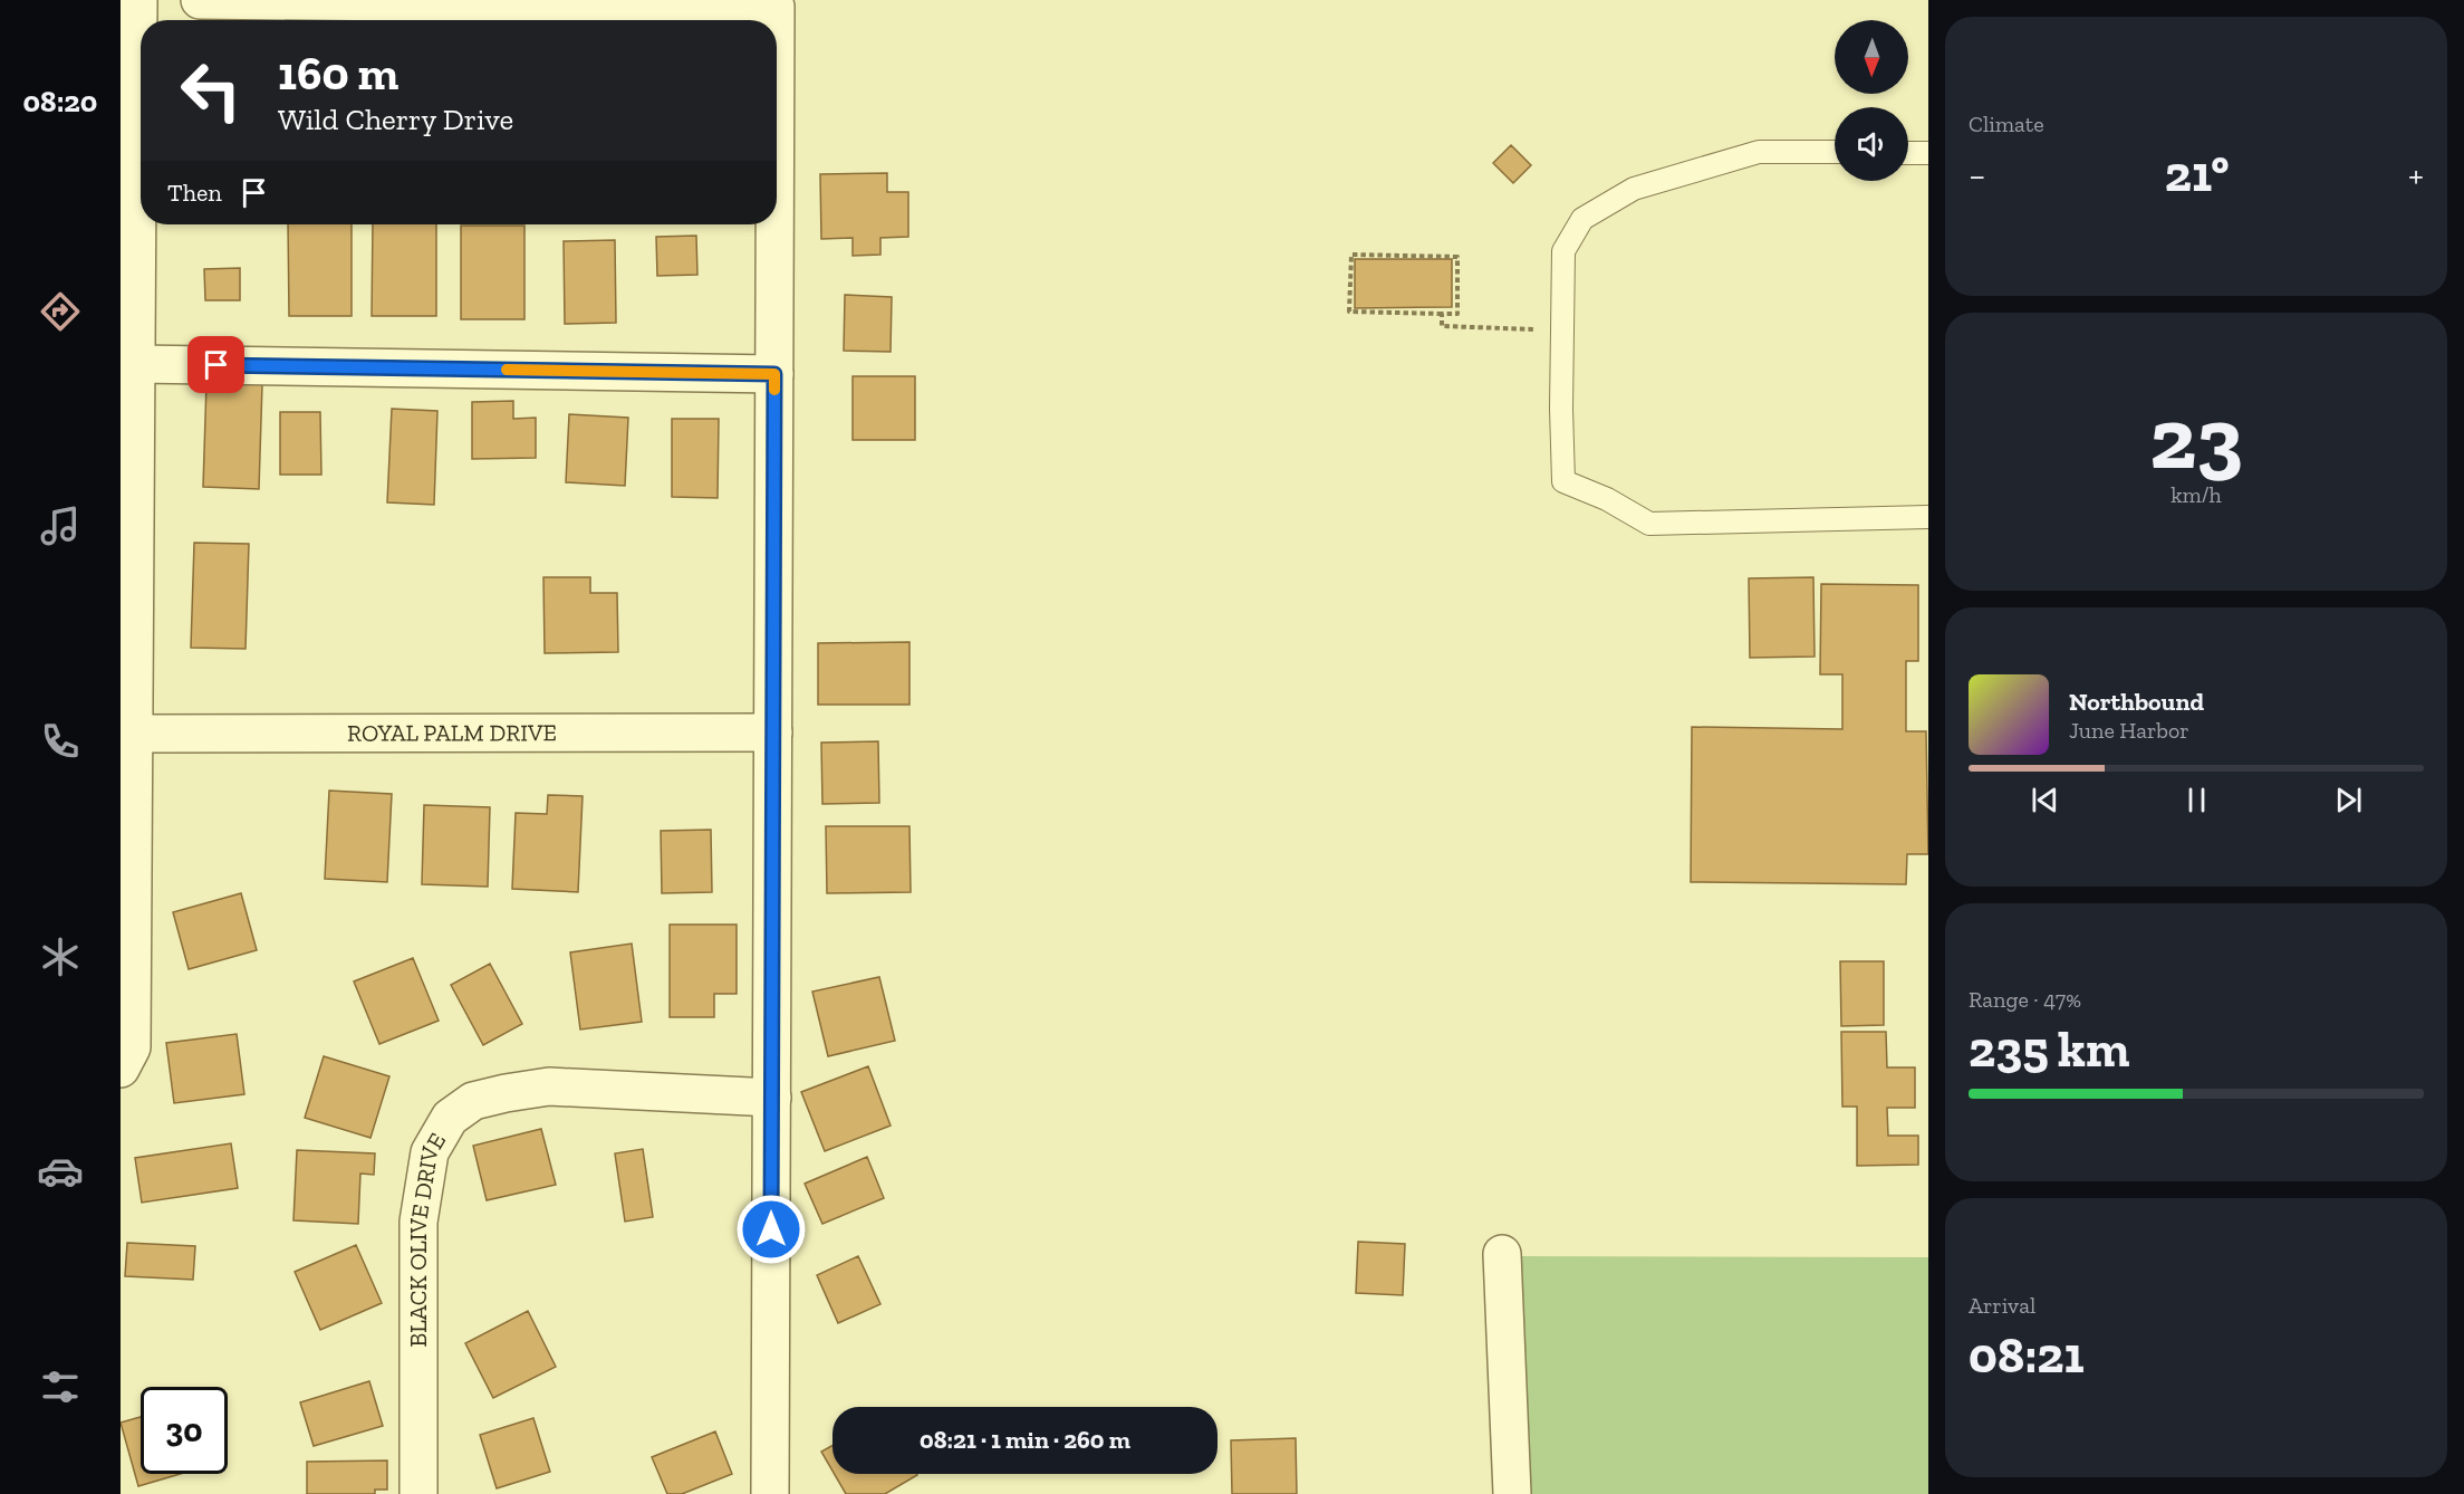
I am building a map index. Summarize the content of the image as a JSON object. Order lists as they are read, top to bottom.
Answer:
{
  "streets": {
    "street": ["ROYAL PALM DRIVE", "BLACK OLIVE DRIVE"]
  },
  "north": "bottom",
  "page": {
    "tabs": "08:20",
    "tile": [
      "Climate",
      ["23", "km/h"],
      ["Range · 47%", "235 km"],
      ["Arrival", "08:21"]
    ],
    "turn": ["160 m", "Wild Cherry Drive"],
    "heat": ["−", "21°", "+"],
    "then": "Then",
    "song": ["Northbound", "June Harbor"],
    "limit": "30",
    "trip": "08:21 · 1 min · 260 m"
  }
}
